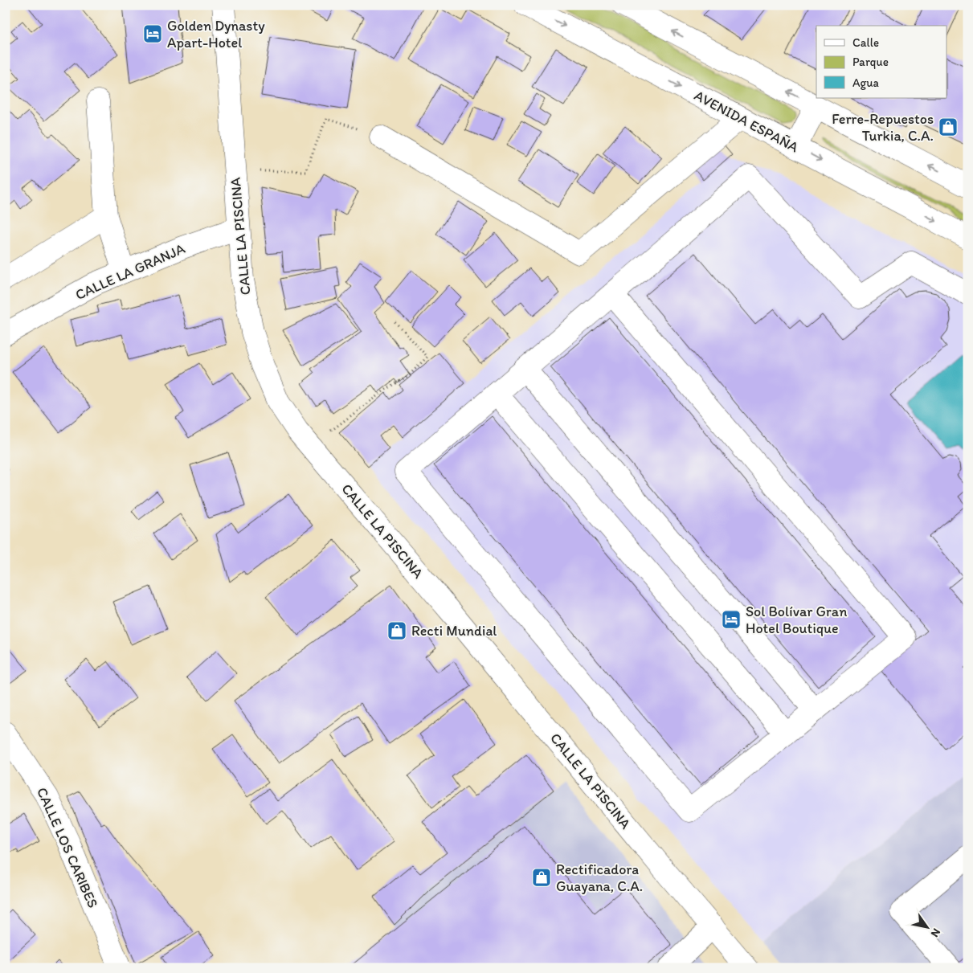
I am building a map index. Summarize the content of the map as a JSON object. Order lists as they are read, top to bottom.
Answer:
{
  "streets": {
    "street": [
      "AVENIDA ESPAÑA",
      "CALLE LA PISCINA",
      "CALLE LA GRANJA",
      "CALLE LOS CARIBES"
    ]
  },
  "crossings": [
    ["CALLE LA PISCINA", "CALLE LA GRANJA"]
  ],
  "places": {
    "hotel": ["Golden Dynasty Apart-Hotel", "Sol Bolívar Gran Hotel Boutique"],
    "shop": ["Ferre-Repuestos Turkia, C.A.", "Recti Mundial", "Rectificadora Guayana, C.A."]
  },
  "legend": ["Calle", "Parque", "Agua"],
  "north": "bottom right"
}
